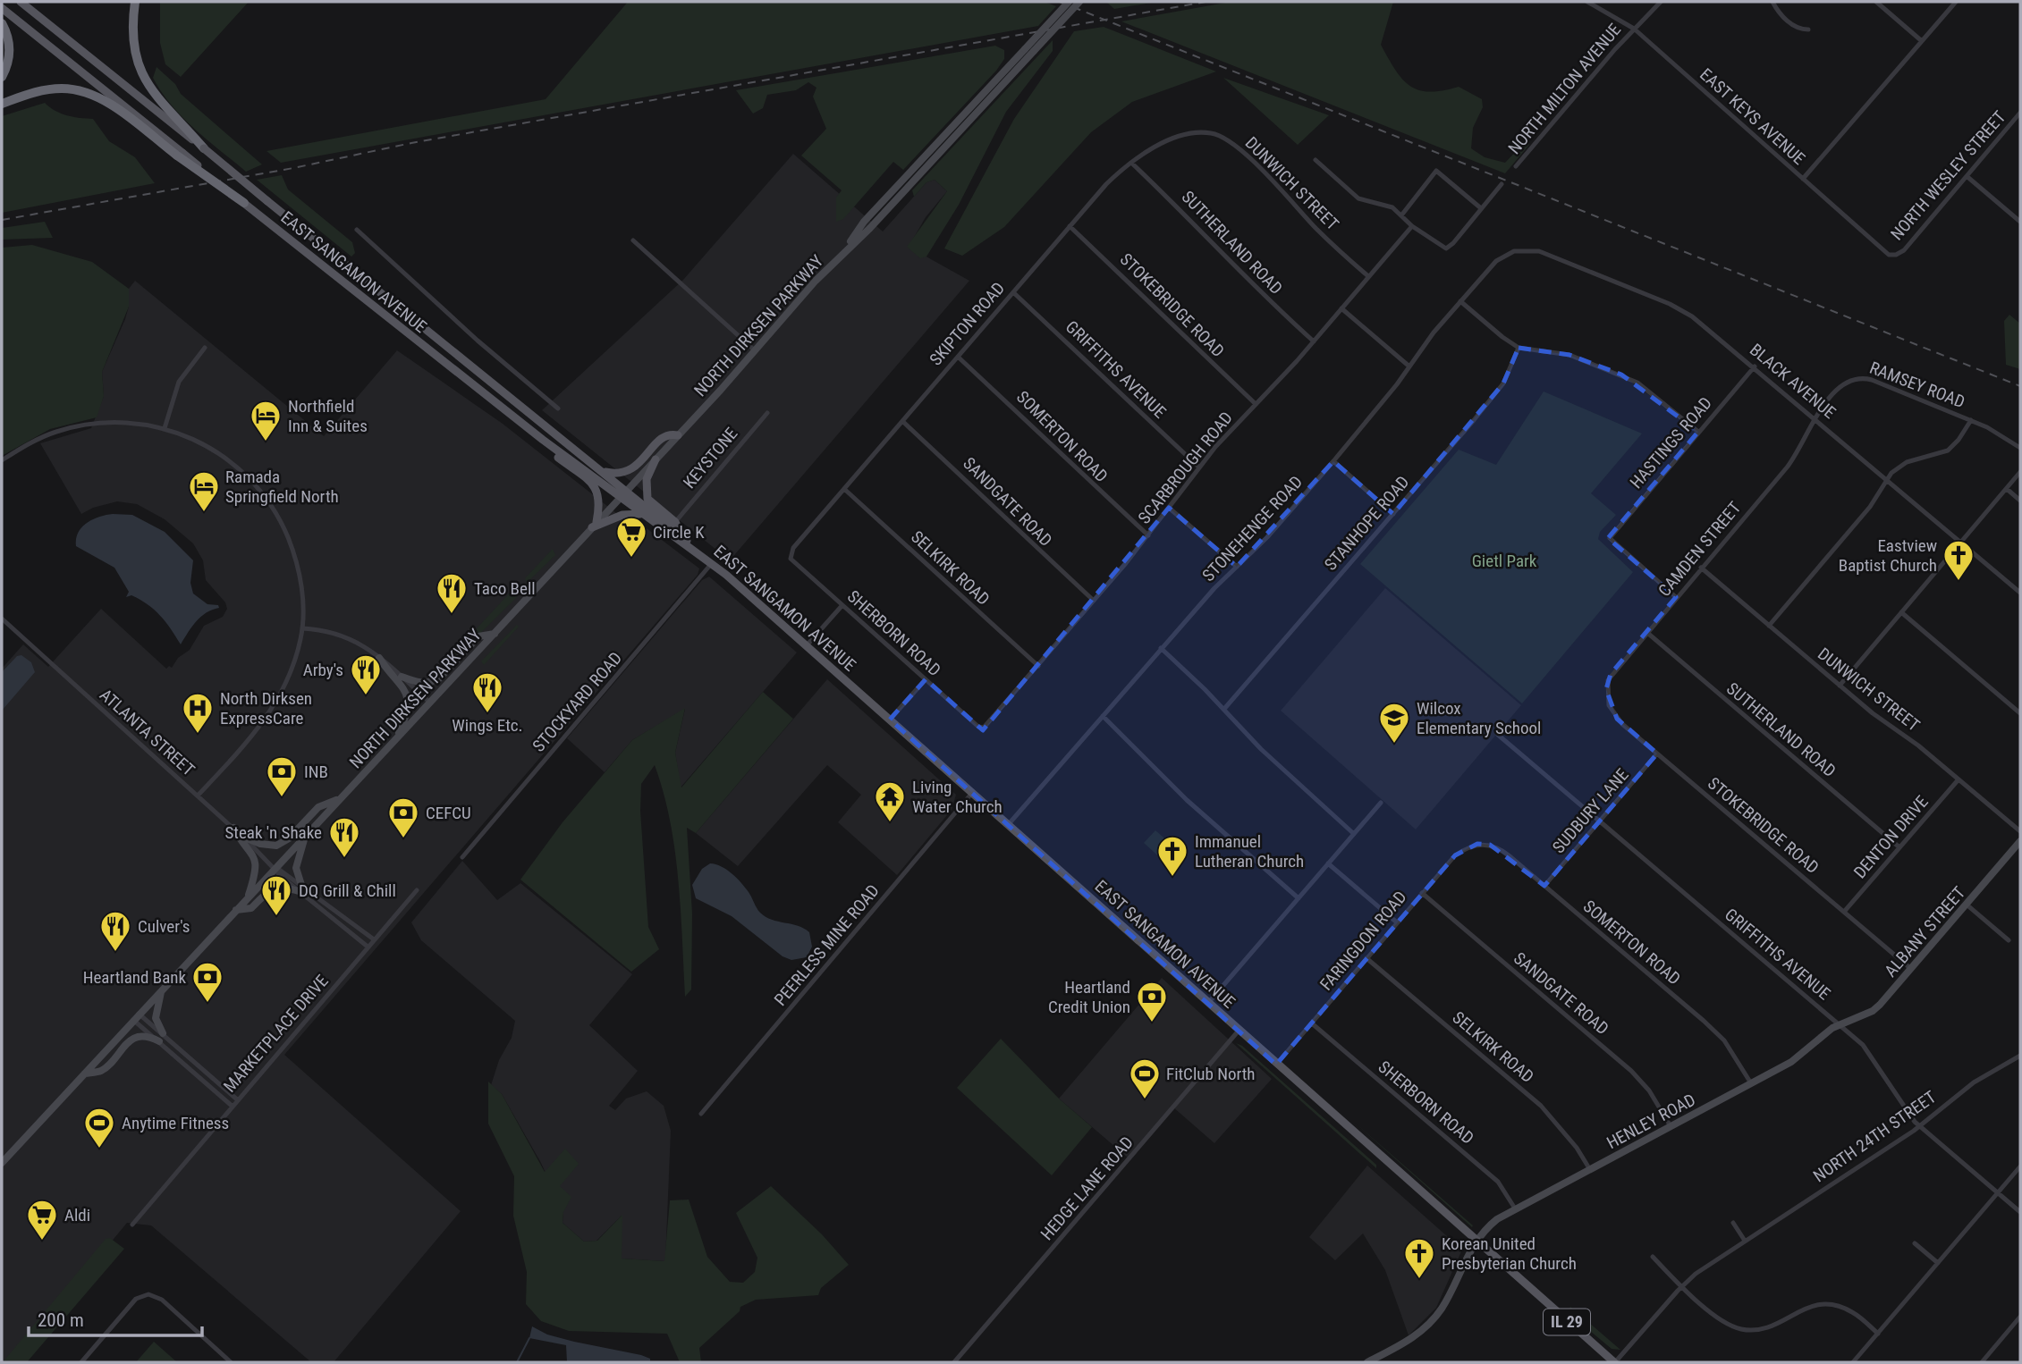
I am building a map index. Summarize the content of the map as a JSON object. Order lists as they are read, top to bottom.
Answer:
{
  "streets": {
    "main road": ["EAST SANGAMON AVENUE", "IL 29"],
    "street": [
      "NORTH MILTON AVENUE",
      "EAST KEYS AVENUE",
      "NORTH WESLEY STREET",
      "DUNWICH STREET",
      "SUTHERLAND ROAD",
      "STOKEBRIDGE ROAD",
      "SKIPTON ROAD",
      "NORTH DIRKSEN PARKWAY",
      "GRIFFITHS AVENUE",
      "BLACK AVENUE",
      "RAMSEY ROAD",
      "SOMERTON ROAD",
      "HASTINGS ROAD",
      "KEYSTONE",
      "SCARBROUGH ROAD",
      "SANDGATE ROAD",
      "STANHOPE ROAD",
      "STONEHENGE ROAD",
      "CAMDEN STREET",
      "SELKIRK ROAD",
      "SHERBORN ROAD",
      "STOCKYARD ROAD",
      "ATLANTA STREET",
      "SUDBURY LANE",
      "DENTON DRIVE",
      "ALBANY STREET",
      "FARINGDON ROAD",
      "PEERLESS MINE ROAD",
      "MARKETPLACE DRIVE",
      "HENLEY ROAD",
      "NORTH 24TH STREET",
      "HEDGE LANE ROAD"
    ]
  },
  "crossings": [
    ["NORTH MILTON AVENUE", "EAST KEYS AVENUE"],
    ["EAST KEYS AVENUE", "NORTH WESLEY STREET"],
    ["DUNWICH STREET", "SKIPTON ROAD"],
    ["DUNWICH STREET", "SCARBROUGH ROAD"],
    ["DUNWICH STREET", "CAMDEN STREET"],
    ["DUNWICH STREET", "DENTON DRIVE"],
    ["SUTHERLAND ROAD", "SKIPTON ROAD"],
    ["SUTHERLAND ROAD", "SCARBROUGH ROAD"],
    ["SUTHERLAND ROAD", "CAMDEN STREET"],
    ["SUTHERLAND ROAD", "DENTON DRIVE"],
    ["EAST SANGAMON AVENUE", "NORTH DIRKSEN PARKWAY"],
    ["EAST SANGAMON AVENUE", "STONEHENGE ROAD"],
    ["EAST SANGAMON AVENUE", "STOCKYARD ROAD"],
    ["EAST SANGAMON AVENUE", "FARINGDON ROAD"],
    ["EAST SANGAMON AVENUE", "PEERLESS MINE ROAD"],
    ["EAST SANGAMON AVENUE", "HENLEY ROAD"],
    ["EAST SANGAMON AVENUE", "NORTH 24TH STREET"],
    ["EAST SANGAMON AVENUE", "HEDGE LANE ROAD"],
    ["STOKEBRIDGE ROAD", "SKIPTON ROAD"],
    ["STOKEBRIDGE ROAD", "SCARBROUGH ROAD"],
    ["STOKEBRIDGE ROAD", "CAMDEN STREET"],
    ["STOKEBRIDGE ROAD", "SUDBURY LANE"],
    ["STOKEBRIDGE ROAD", "DENTON DRIVE"],
    ["STOKEBRIDGE ROAD", "ALBANY STREET"],
    ["SKIPTON ROAD", "GRIFFITHS AVENUE"],
    ["SKIPTON ROAD", "SOMERTON ROAD"],
    ["SKIPTON ROAD", "SANDGATE ROAD"],
    ["SKIPTON ROAD", "SELKIRK ROAD"],
    ["SKIPTON ROAD", "SHERBORN ROAD"],
    ["NORTH DIRKSEN PARKWAY", "ATLANTA STREET"],
    ["GRIFFITHS AVENUE", "SCARBROUGH ROAD"],
    ["GRIFFITHS AVENUE", "SUDBURY LANE"],
    ["GRIFFITHS AVENUE", "ALBANY STREET"],
    ["GRIFFITHS AVENUE", "HENLEY ROAD"],
    ["GRIFFITHS AVENUE", "NORTH 24TH STREET"],
    ["BLACK AVENUE", "RAMSEY ROAD"],
    ["BLACK AVENUE", "HASTINGS ROAD"],
    ["BLACK AVENUE", "STONEHENGE ROAD"],
    ["BLACK AVENUE", "CAMDEN STREET"],
    ["RAMSEY ROAD", "CAMDEN STREET"],
    ["SOMERTON ROAD", "SCARBROUGH ROAD"],
    ["SOMERTON ROAD", "SUDBURY LANE"],
    ["SOMERTON ROAD", "FARINGDON ROAD"],
    ["SOMERTON ROAD", "HENLEY ROAD"],
    ["HASTINGS ROAD", "CAMDEN STREET"],
    ["SCARBROUGH ROAD", "SANDGATE ROAD"],
    ["SCARBROUGH ROAD", "SELKIRK ROAD"],
    ["SCARBROUGH ROAD", "SHERBORN ROAD"],
    ["SANDGATE ROAD", "FARINGDON ROAD"],
    ["SANDGATE ROAD", "HENLEY ROAD"],
    ["SELKIRK ROAD", "FARINGDON ROAD"],
    ["SELKIRK ROAD", "HENLEY ROAD"],
    ["SHERBORN ROAD", "FARINGDON ROAD"],
    ["SHERBORN ROAD", "HENLEY ROAD"],
    ["ATLANTA STREET", "MARKETPLACE DRIVE"],
    ["ALBANY STREET", "HENLEY ROAD"]
  ],
  "parks": ["Gietl Park"],
  "places": {
    "hotel": ["Northfield Inn & Suites", "Ramada Springfield North"],
    "supermarket": ["Circle K", "Aldi"],
    "church": ["Eastview Baptist Church", "Immanuel Lutheran Church", "Korean United Presbyterian Church"],
    "restaurant": [
      "Taco Bell",
      "Arby's",
      "Wings Etc.",
      "Steak 'n Shake",
      "DQ Grill & Chill",
      "Culver's"
    ],
    "hospital": ["North Dirksen ExpressCare"],
    "school or university": ["Wilcox Elementary School"],
    "bank": [
      "INB",
      "CEFCU",
      "Heartland Bank",
      "Heartland Credit Union"
    ],
    "temple": ["Living Water Church"],
    "sports": ["FitClub North", "Anytime Fitness"]
  },
  "scale_bar": "200 m"
}
